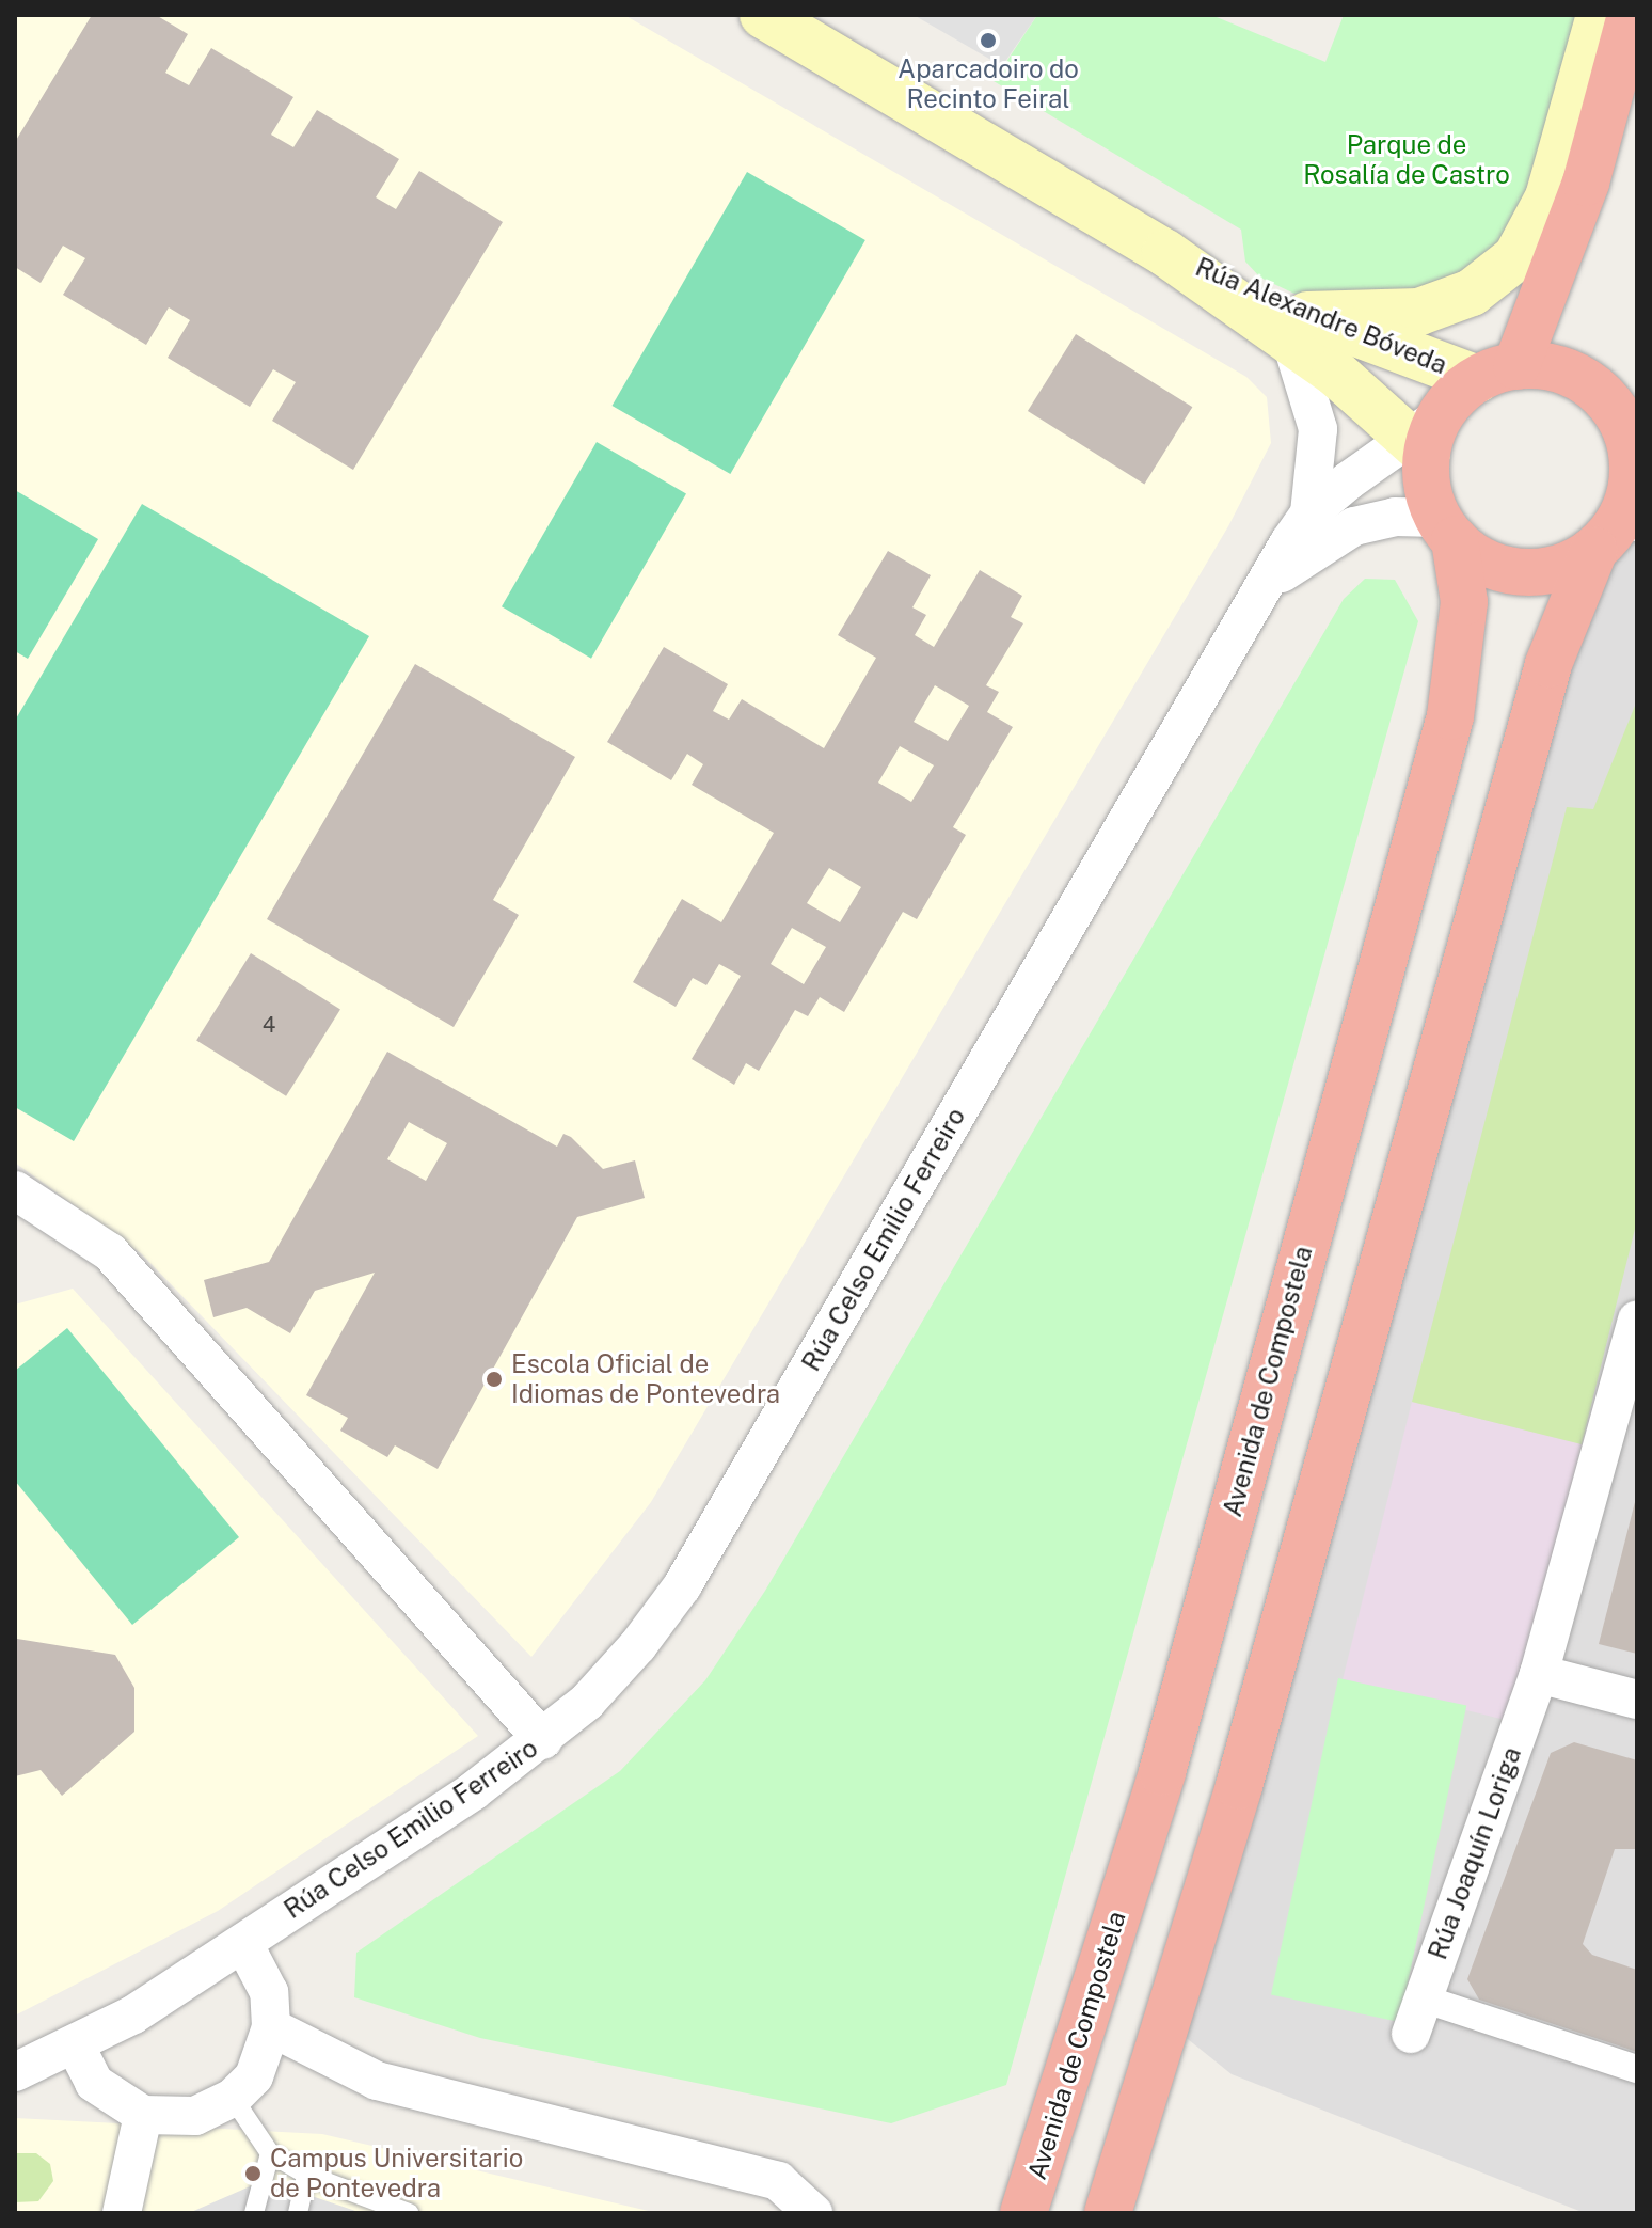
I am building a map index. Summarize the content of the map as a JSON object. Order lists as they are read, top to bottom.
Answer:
{
  "streets": {
    "highway": ["Avenida de Compostela"],
    "main road": ["Rúa Alexandre Bóveda"],
    "street": ["Rúa Celso Emilio Ferreiro", "Rúa Joaquín Loriga"]
  },
  "crossings": [
    ["Rúa Alexandre Bóveda", "Avenida de Compostela"]
  ],
  "parks": ["Parque de Rosalía de Castro"],
  "places": ["Aparcadoiro do Recinto Feiral", "Escola Oficial de Idiomas de Pontevedra", "Campus Universitario de Pontevedra"],
  "house_numbers": ["4"]
}
